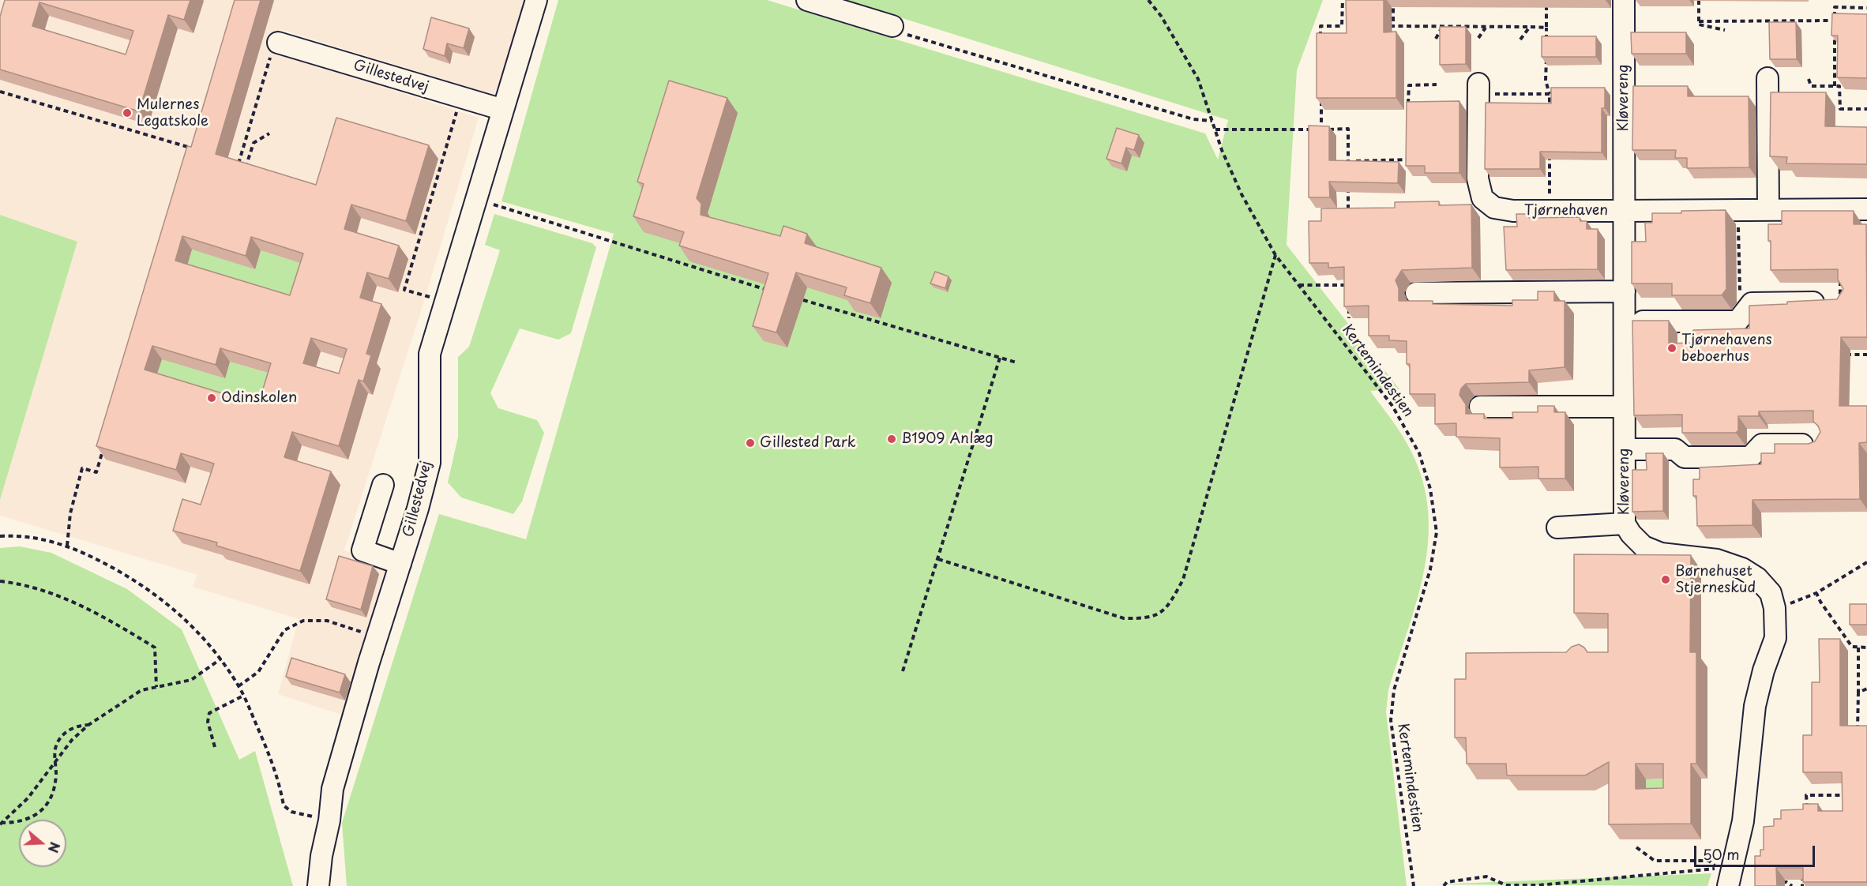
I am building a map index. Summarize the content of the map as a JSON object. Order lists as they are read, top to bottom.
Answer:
{
  "streets": {
    "street": ["Gillestedvej", "Kløvereng", "Tjørnehaven"],
    "path": ["Kertemindestien"]
  },
  "crossings": [
    ["Kløvereng", "Tjørnehaven"]
  ],
  "places": [
    "Mulernes Legatskole",
    "Tjørnehavens beboerhus",
    "Odinskolen",
    "B1909 Anlæg",
    "Gillested Park",
    "Børnehuset Stjerneskud"
  ],
  "scale_bar": "50 m",
  "north": "right"
}
